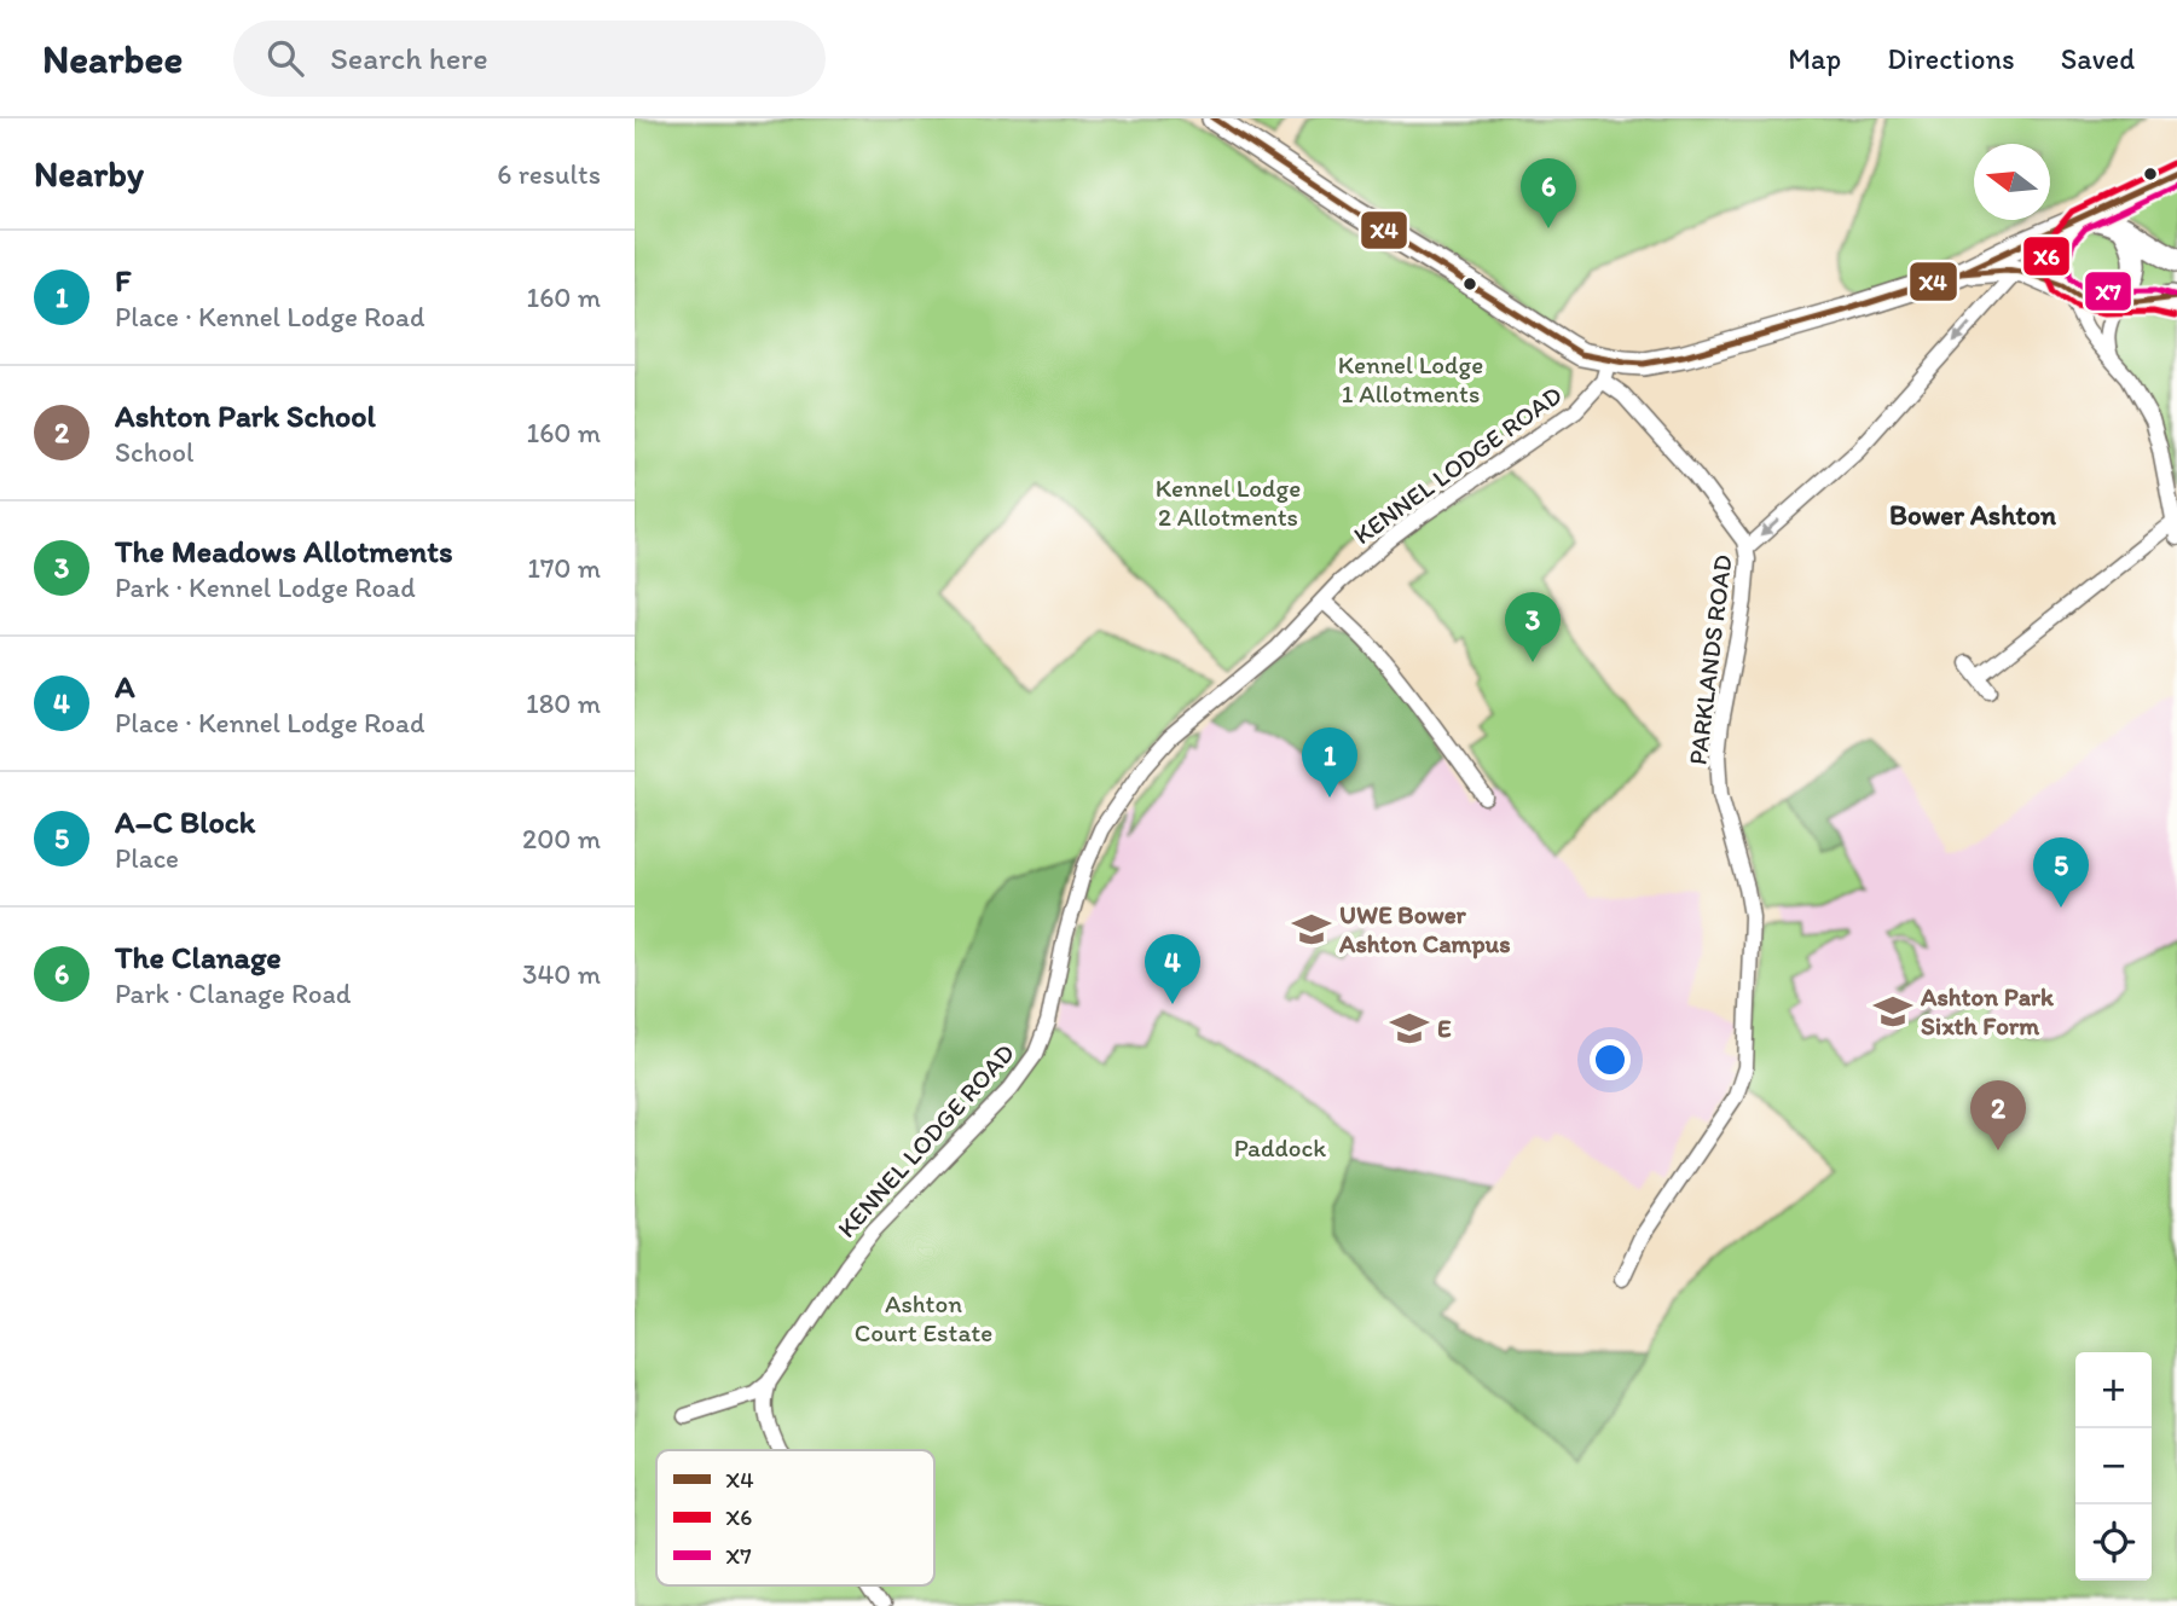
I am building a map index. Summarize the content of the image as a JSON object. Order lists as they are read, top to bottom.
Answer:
{
  "streets": {
    "street": ["KENNEL LODGE ROAD", "PARKLANDS ROAD"]
  },
  "districts": ["Bower Ashton"],
  "parks": [
    "Kennel Lodge 1 Allotments",
    "Kennel Lodge 2 Allotments",
    "Paddock",
    "Ashton Court Estate"
  ],
  "places": {
    "school or university": ["UWE Bower Ashton Campus", "Ashton Park Sixth Form", "E"]
  },
  "lines": ["transit line X4", "transit line X6", "transit line X7"],
  "legend": ["X4", "X6", "X7"],
  "north": "left",
  "page": {
    "header": "Nearbee",
    "search": "Search here",
    "nav": ["Map", "Directions", "Saved"],
    "heading": ["Nearby", "6 results"],
    "pins": [
      "6",
      "3",
      "1",
      "5",
      "4",
      "2"
    ],
    "list": [
      {
        "mark": "1",
        "name": "F",
        "note": "Place · Kennel Lodge Road",
        "value": "160 m"
      },
      {
        "mark": "2",
        "name": "Ashton Park School",
        "note": "School",
        "value": "160 m"
      },
      {
        "mark": "3",
        "name": "The Meadows Allotments",
        "note": "Park · Kennel Lodge Road",
        "value": "170 m"
      },
      {
        "mark": "4",
        "name": "A",
        "note": "Place · Kennel Lodge Road",
        "value": "180 m"
      },
      {
        "mark": "5",
        "name": "A–C Block",
        "note": "Place",
        "value": "200 m"
      },
      {
        "mark": "6",
        "name": "The Clanage",
        "note": "Park · Clanage Road",
        "value": "340 m"
      }
    ],
    "map_buttons": ["+", "−"]
  }
}
